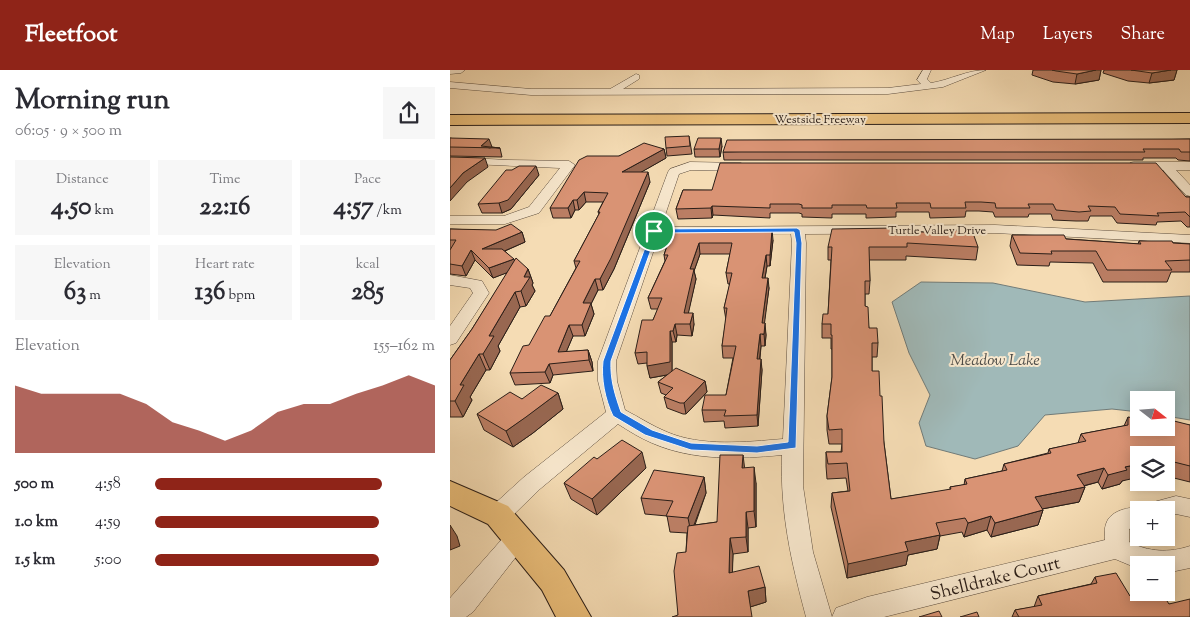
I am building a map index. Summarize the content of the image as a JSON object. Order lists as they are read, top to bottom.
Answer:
{
  "streets": {
    "highway": ["Westside Freeway"],
    "street": ["Turtle Valley Drive", "Shelldrake Court"]
  },
  "water": ["Meadow Lake"],
  "north": "right",
  "page": {
    "header": "Fleetfoot",
    "nav": ["Map", "Layers", "Share"],
    "heading": ["Morning run", "06:05 · 9 × 500 m"],
    "stats": [
      ["Distance", "4.50 km"],
      ["Time", "22:16"],
      ["Pace", "4:57 /km"],
      ["Elevation", "63 m"],
      ["Heart rate", "136 bpm"],
      ["kcal", "285"]
    ],
    "chart": ["Elevation", "155–162 m"],
    "map_buttons": ["+", "−"],
    "list": [
      {
        "name": "500 m",
        "note": "4:58"
      },
      {
        "name": "1.0 km",
        "note": "4:59"
      },
      {
        "name": "1.5 km",
        "note": "5:00"
      }
    ]
  }
}
